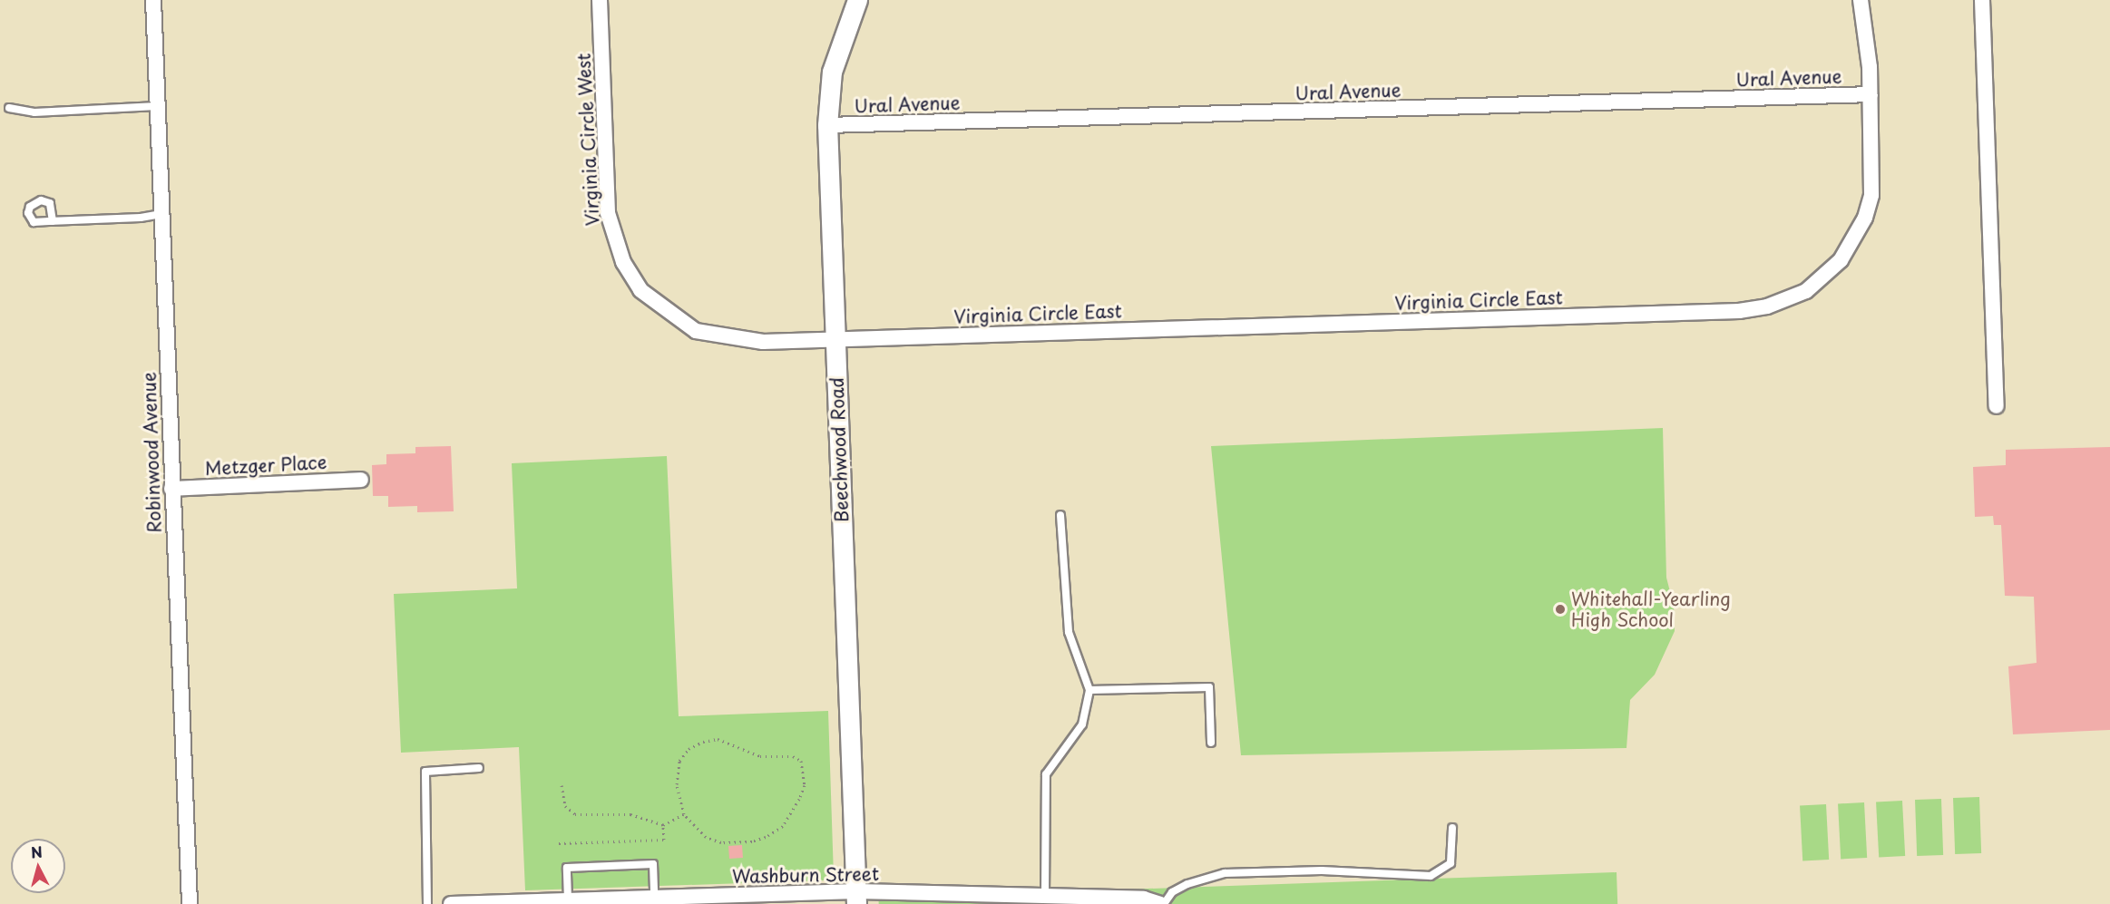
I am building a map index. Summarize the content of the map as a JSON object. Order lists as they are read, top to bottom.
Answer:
{
  "streets": {
    "street": [
      "Ural Avenue",
      "Virginia Circle West",
      "Virginia Circle East",
      "Beechwood Road",
      "Robinwood Avenue",
      "Metzger Place",
      "Washburn Street"
    ]
  },
  "crossings": [
    ["Ural Avenue", "Virginia Circle East"],
    ["Ural Avenue", "Beechwood Road"],
    ["Virginia Circle West", "Virginia Circle East"],
    ["Virginia Circle West", "Beechwood Road"],
    ["Virginia Circle East", "Beechwood Road"],
    ["Beechwood Road", "Washburn Street"],
    ["Robinwood Avenue", "Metzger Place"]
  ],
  "places": ["Whitehall-Yearling High School"],
  "north": "top"
}
